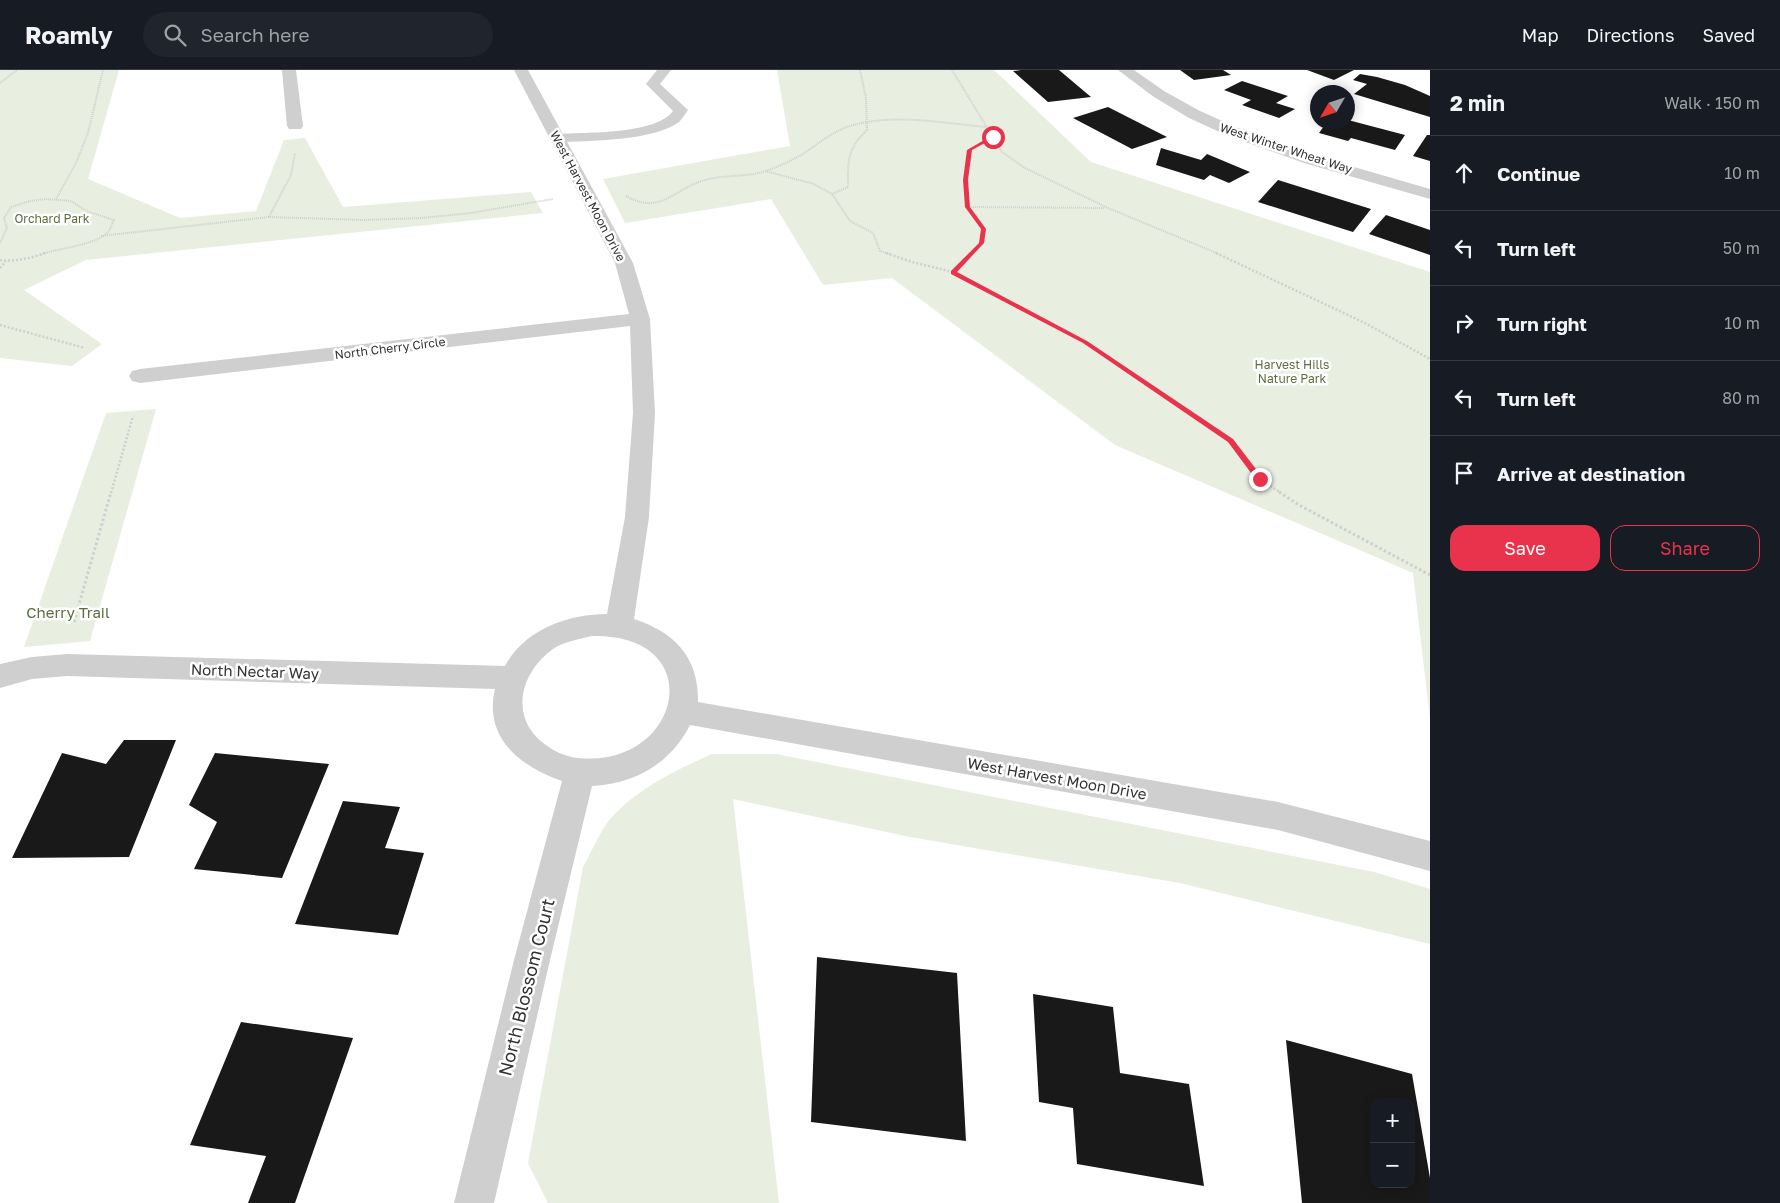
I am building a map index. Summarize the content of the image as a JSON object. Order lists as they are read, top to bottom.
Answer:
{
  "streets": {
    "street": [
      "West Winter Wheat Way",
      "West Harvest Moon Drive",
      "North Cherry Circle",
      "North Nectar Way",
      "North Blossom Court"
    ]
  },
  "crossings": [
    ["West Harvest Moon Drive", "North Cherry Circle"],
    ["West Harvest Moon Drive", "North Nectar Way"],
    ["West Harvest Moon Drive", "North Blossom Court"],
    ["North Nectar Way", "North Blossom Court"]
  ],
  "parks": ["Orchard Park", "Harvest Hills Nature Park", "Cherry Trail"],
  "north": "bottom left",
  "page": {
    "header": "Roamly",
    "search": "Search here",
    "nav": ["Map", "Directions", "Saved"],
    "heading": ["2 min", "Walk · 150 m"],
    "list": [
      ["Continue", "10 m"],
      ["Turn left", "50 m"],
      ["Turn right", "10 m"],
      ["Turn left", "80 m"],
      "Arrive at destination"
    ],
    "buttons": ["Save", "Share"],
    "map_buttons": ["+", "−"]
  }
}
